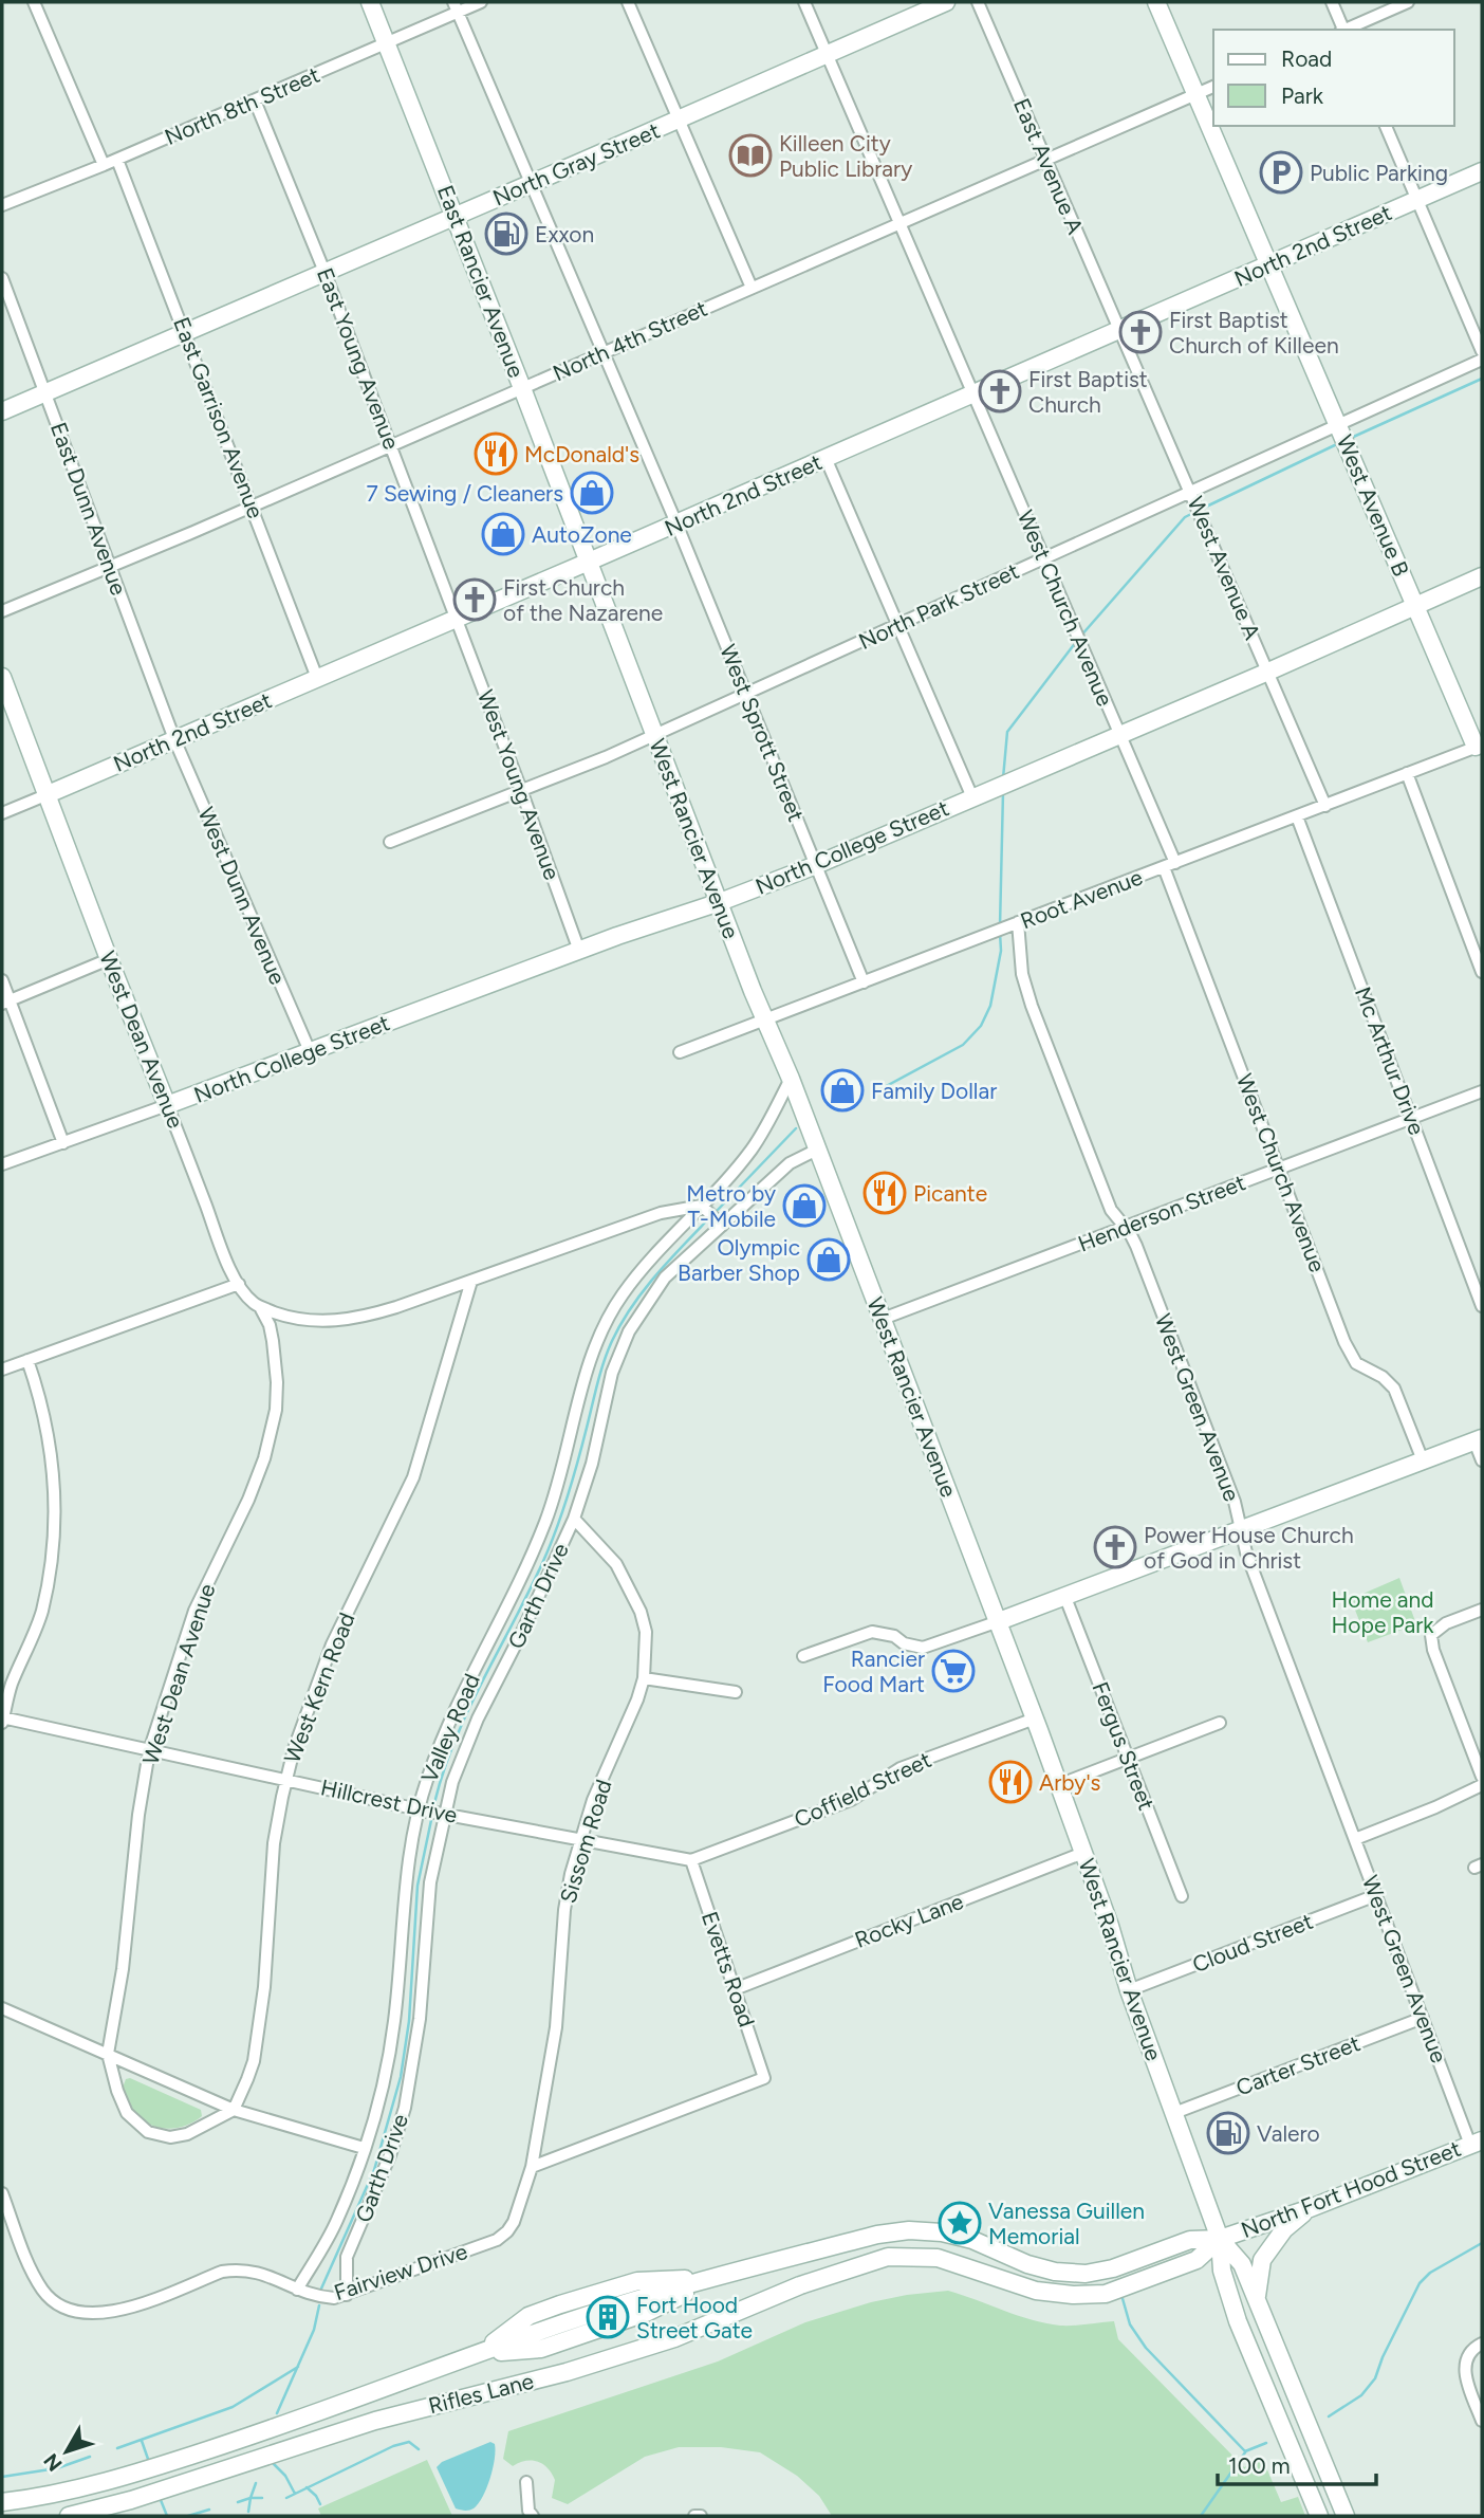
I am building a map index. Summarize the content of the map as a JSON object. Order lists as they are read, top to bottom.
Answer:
{
  "streets": {
    "street": [
      "North 8th Street",
      "North Gray Street",
      "East Avenue A",
      "North 2nd Street",
      "East Rancier Avenue",
      "North 4th Street",
      "East Young Avenue",
      "East Garrison Avenue",
      "West Avenue B",
      "East Dunn Avenue",
      "West Avenue A",
      "North Park Street",
      "West Church Avenue",
      "West Sprott Street",
      "West Young Avenue",
      "West Rancier Avenue",
      "North College Street",
      "West Dunn Avenue",
      "Root Avenue",
      "West Dean Avenue",
      "Mc Arthur Drive",
      "Henderson Street",
      "West Green Avenue",
      "Garth Drive",
      "West Kern Road",
      "Valley Road",
      "Fergus Street",
      "Coffield Street",
      "Hillcrest Drive",
      "Sissom Road",
      "Rocky Lane",
      "Cloud Street",
      "Evetts Road",
      "Carter Street",
      "North Fort Hood Street",
      "Fairview Drive",
      "Rifles Lane"
    ]
  },
  "crossings": [
    ["North 8th Street", "East Rancier Avenue"],
    ["North 8th Street", "East Young Avenue"],
    ["North 8th Street", "East Garrison Avenue"],
    ["North 8th Street", "West Sprott Street"],
    ["North Gray Street", "East Rancier Avenue"],
    ["North Gray Street", "East Young Avenue"],
    ["North Gray Street", "East Garrison Avenue"],
    ["North Gray Street", "East Dunn Avenue"],
    ["North Gray Street", "West Church Avenue"],
    ["North Gray Street", "West Sprott Street"],
    ["East Avenue A", "North 2nd Street"],
    ["East Avenue A", "North 4th Street"],
    ["East Avenue A", "West Avenue A"],
    ["North 2nd Street", "East Rancier Avenue"],
    ["North 2nd Street", "East Young Avenue"],
    ["North 2nd Street", "East Garrison Avenue"],
    ["North 2nd Street", "West Avenue B"],
    ["North 2nd Street", "East Dunn Avenue"],
    ["North 2nd Street", "West Avenue A"],
    ["North 2nd Street", "West Church Avenue"],
    ["North 2nd Street", "West Sprott Street"],
    ["North 2nd Street", "West Young Avenue"],
    ["North 2nd Street", "West Rancier Avenue"],
    ["North 2nd Street", "West Dunn Avenue"],
    ["North 2nd Street", "West Dean Avenue"],
    ["East Rancier Avenue", "North 4th Street"],
    ["East Rancier Avenue", "West Rancier Avenue"],
    ["North 4th Street", "East Young Avenue"],
    ["North 4th Street", "East Garrison Avenue"],
    ["North 4th Street", "West Avenue B"],
    ["North 4th Street", "East Dunn Avenue"],
    ["North 4th Street", "West Church Avenue"],
    ["North 4th Street", "West Sprott Street"],
    ["East Young Avenue", "West Young Avenue"],
    ["West Avenue B", "North Park Street"],
    ["West Avenue B", "North College Street"],
    ["West Avenue B", "Root Avenue"],
    ["East Dunn Avenue", "West Dunn Avenue"],
    ["West Avenue A", "North Park Street"],
    ["West Avenue A", "North College Street"],
    ["West Avenue A", "Root Avenue"],
    ["North Park Street", "West Church Avenue"],
    ["North Park Street", "West Sprott Street"],
    ["North Park Street", "West Young Avenue"],
    ["North Park Street", "West Rancier Avenue"],
    ["West Church Avenue", "North College Street"],
    ["West Church Avenue", "Root Avenue"],
    ["West Church Avenue", "Henderson Street"],
    ["West Sprott Street", "North College Street"],
    ["West Sprott Street", "Root Avenue"],
    ["West Young Avenue", "North College Street"],
    ["West Rancier Avenue", "North College Street"],
    ["West Rancier Avenue", "Root Avenue"],
    ["West Rancier Avenue", "Henderson Street"],
    ["West Rancier Avenue", "Garth Drive"],
    ["West Rancier Avenue", "Coffield Street"],
    ["West Rancier Avenue", "Rocky Lane"],
    ["West Rancier Avenue", "Cloud Street"],
    ["West Rancier Avenue", "Carter Street"],
    ["West Rancier Avenue", "North Fort Hood Street"],
    ["North College Street", "West Dunn Avenue"],
    ["North College Street", "West Dean Avenue"],
    ["Root Avenue", "Mc Arthur Drive"],
    ["Root Avenue", "West Green Avenue"],
    ["West Dean Avenue", "Hillcrest Drive"],
    ["Mc Arthur Drive", "Henderson Street"],
    ["Henderson Street", "West Green Avenue"],
    ["West Green Avenue", "Cloud Street"],
    ["West Green Avenue", "Carter Street"],
    ["West Green Avenue", "North Fort Hood Street"],
    ["Garth Drive", "Hillcrest Drive"],
    ["Garth Drive", "Sissom Road"],
    ["Garth Drive", "Fairview Drive"],
    ["West Kern Road", "Hillcrest Drive"],
    ["Valley Road", "Hillcrest Drive"],
    ["Valley Road", "Fairview Drive"],
    ["Coffield Street", "Hillcrest Drive"],
    ["Coffield Street", "Evetts Road"],
    ["Hillcrest Drive", "Sissom Road"],
    ["Hillcrest Drive", "Evetts Road"],
    ["Sissom Road", "Evetts Road"],
    ["Sissom Road", "Fairview Drive"],
    ["Rocky Lane", "Evetts Road"],
    ["North Fort Hood Street", "Rifles Lane"]
  ],
  "parks": ["Home and Hope Park"],
  "places": {
    "library": ["Killeen City Public Library"],
    "parking": ["Public Parking"],
    "fuel station": ["Exxon", "Valero"],
    "church": [
      "First Baptist Church of Killeen",
      "First Baptist Church",
      "First Church of the Nazarene",
      "Power House Church of God in Christ"
    ],
    "restaurant": ["McDonald's", "Picante", "Arby's"],
    "shop": [
      "7 Sewing / Cleaners",
      "AutoZone",
      "Family Dollar",
      "Metro by T-Mobile",
      "Olympic Barber Shop"
    ],
    "supermarket": ["Rancier Food Mart"],
    "place": ["Vanessa Guillen Memorial"],
    "building": ["Fort Hood Street Gate"]
  },
  "legend": ["Road", "Park"],
  "scale_bar": "100 m",
  "north": "bottom left"
}
